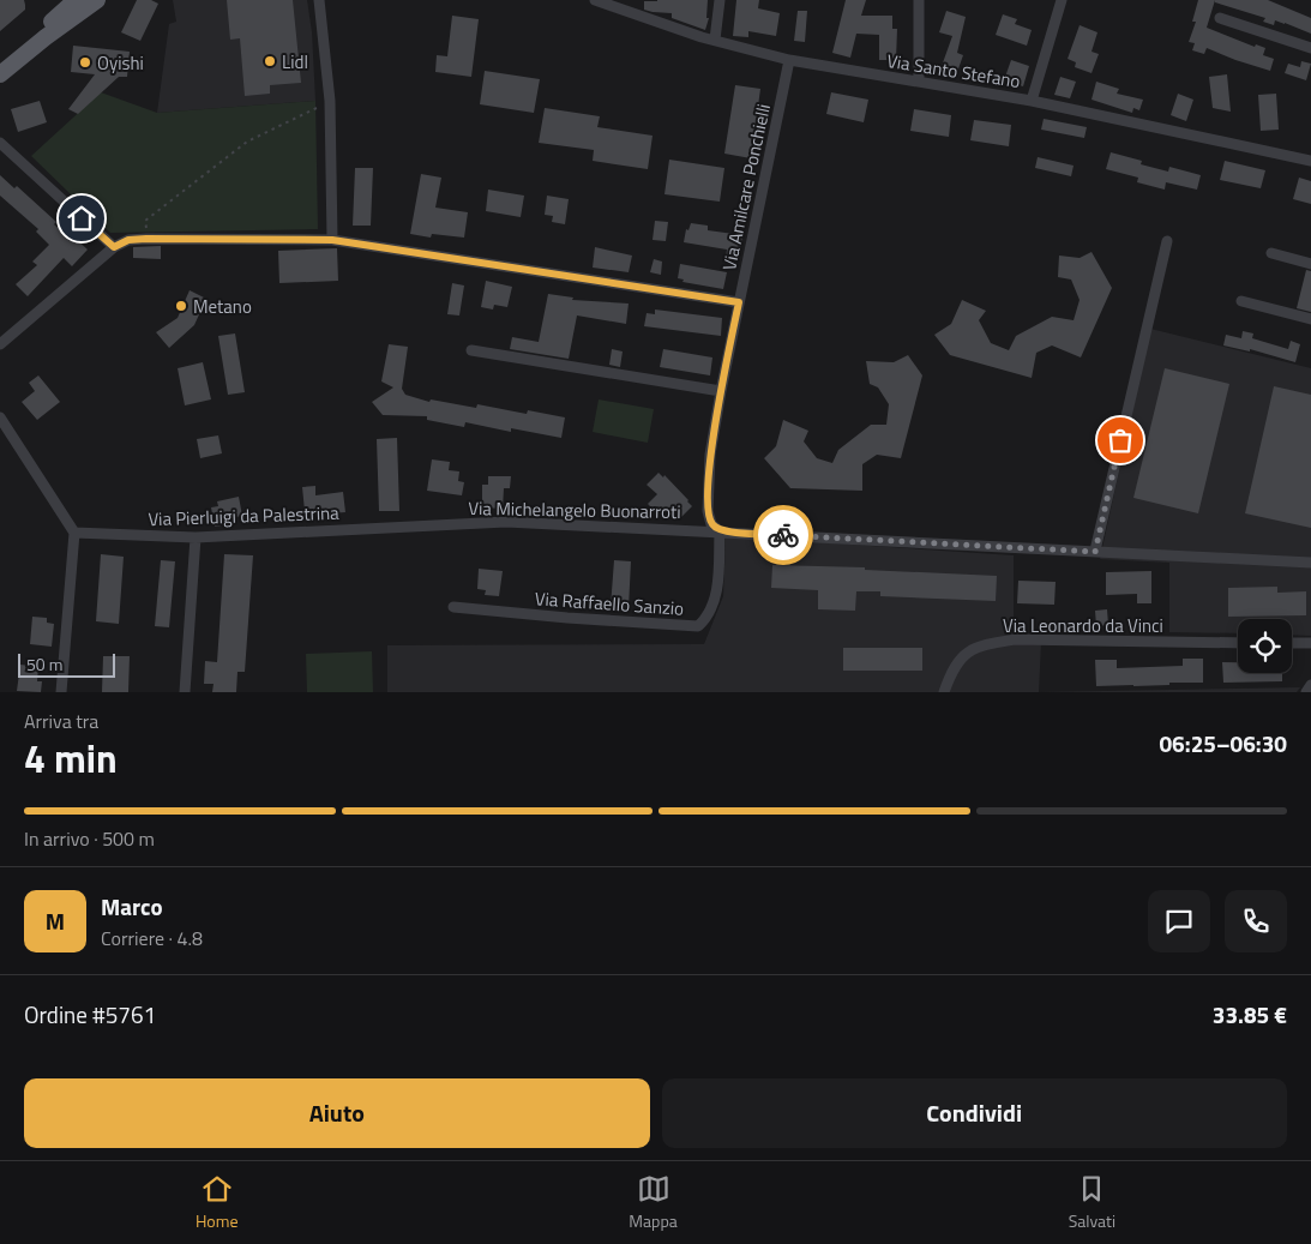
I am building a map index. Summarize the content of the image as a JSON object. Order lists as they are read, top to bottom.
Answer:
{
  "streets": {
    "street": [
      "Via Santo Stefano",
      "Via Amilcare Ponchielli",
      "Via Michelangelo Buonarroti",
      "Via Pierluigi da Palestrina",
      "Via Raffaello Sanzio",
      "Via Leonardo da Vinci"
    ]
  },
  "crossings": [
    ["Via Santo Stefano", "Via Amilcare Ponchielli"],
    ["Via Amilcare Ponchielli", "Via Michelangelo Buonarroti"],
    ["Via Amilcare Ponchielli", "Via Raffaello Sanzio"],
    ["Via Michelangelo Buonarroti", "Via Pierluigi da Palestrina"],
    ["Via Michelangelo Buonarroti", "Via Raffaello Sanzio"]
  ],
  "places": ["Lidl", "Oyishi", "Metano"],
  "scale_bar": "50 m",
  "page": {
    "scale": "50 m",
    "heading": ["4 min", "Arriva tra", "06:25–06:30"],
    "panel": [
      "Marco",
      "Corriere · 4.8",
      "Ordine #5761",
      "33.85 €"
    ],
    "bar": "In arrivo · 500 m",
    "round": "M",
    "buttons": ["Aiuto", "Condividi"],
    "tabs": ["Home", "Mappa", "Salvati"]
  }
}
